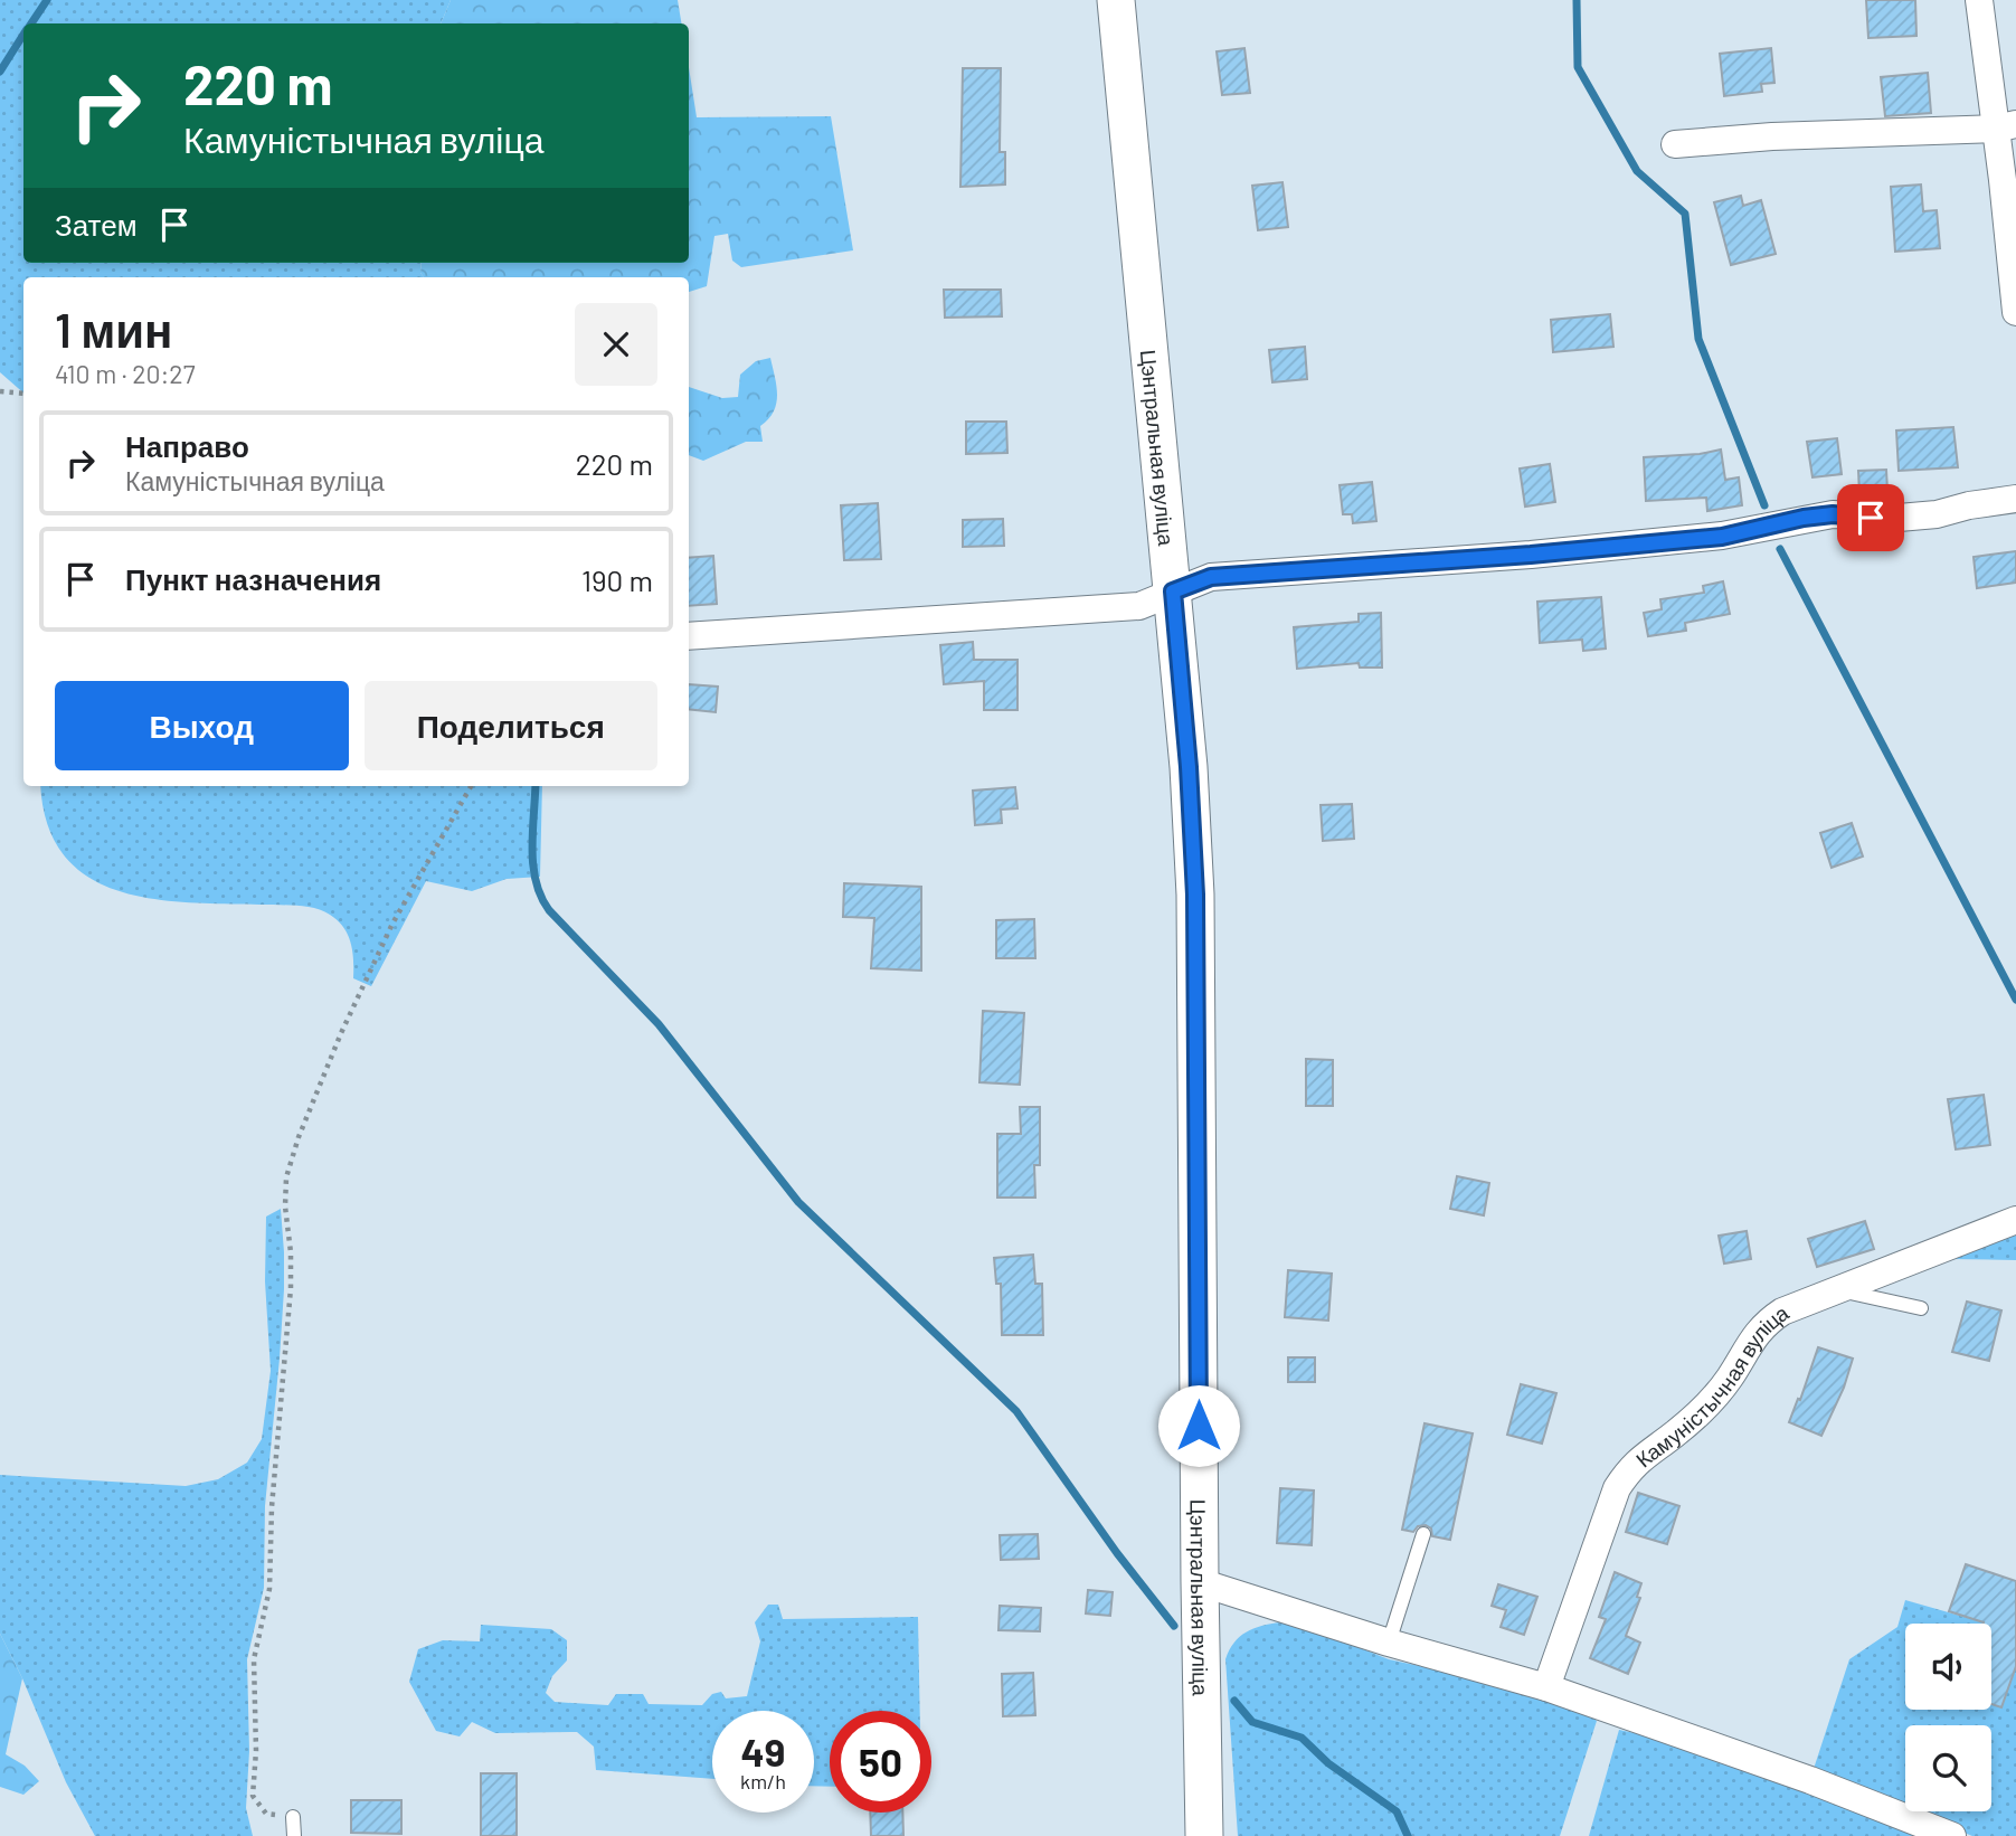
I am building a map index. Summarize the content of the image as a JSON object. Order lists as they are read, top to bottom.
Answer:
{
  "streets": {
    "main road": ["Цэнтральная вуліца"],
    "street": ["Камуністычная вуліца"]
  },
  "page": {
    "turn": ["220 m", "Камуністычная вуліца"],
    "then": "Затем",
    "heading": ["1 мин", "410 m · 20:27"],
    "list": [
      {
        "name": "Направо",
        "note": "Камуністычная вуліца",
        "value": "220 m"
      },
      {
        "name": "Пункт назначения",
        "value": "190 m"
      }
    ],
    "buttons": ["Выход", "Поделиться"],
    "speed": "49 km/h",
    "limit": "50"
  }
}
